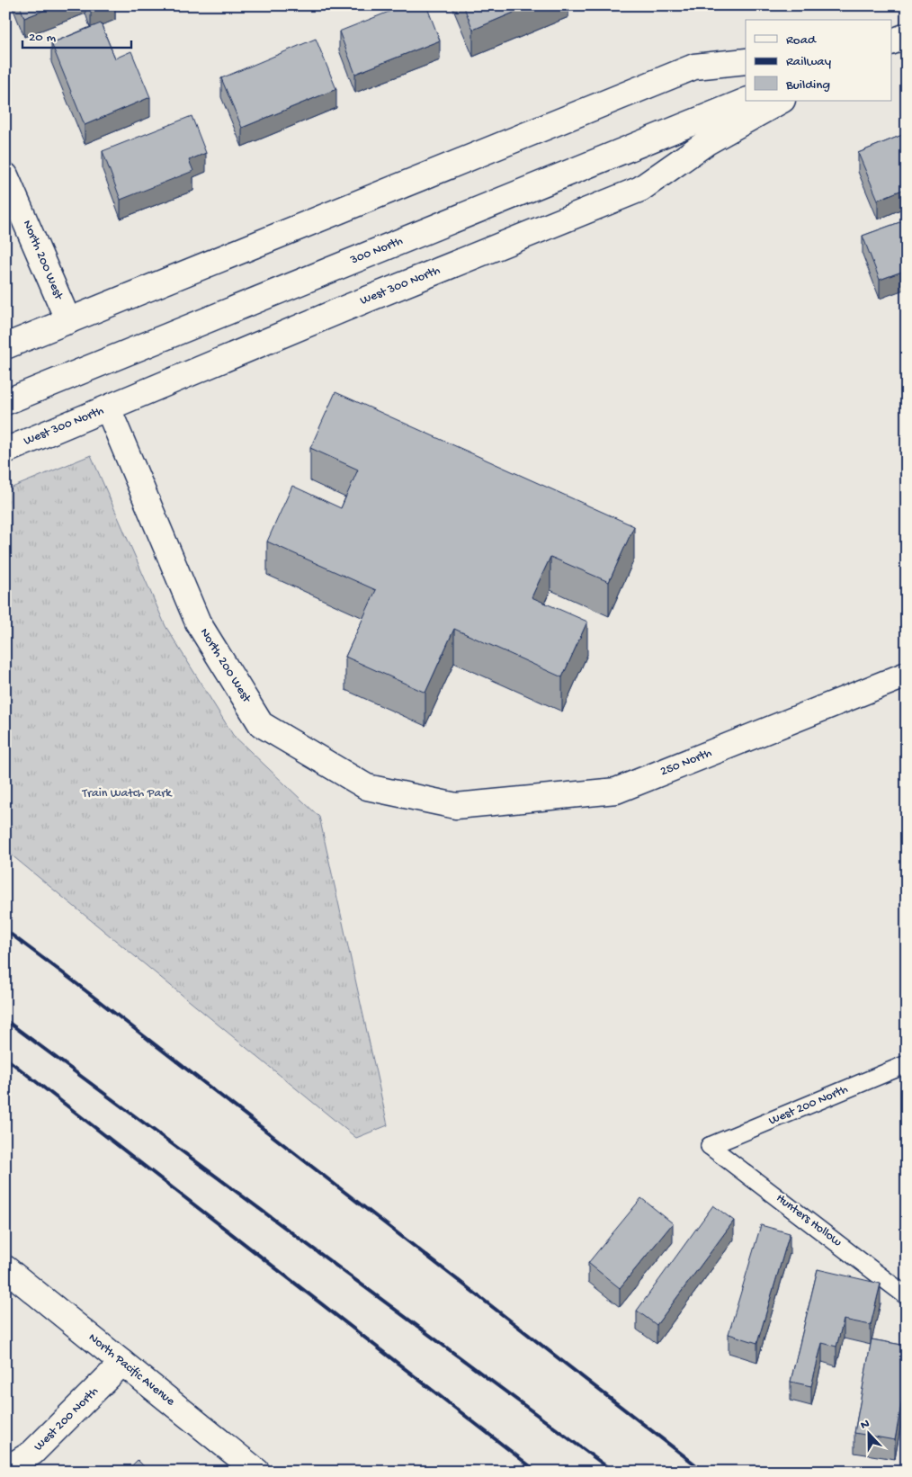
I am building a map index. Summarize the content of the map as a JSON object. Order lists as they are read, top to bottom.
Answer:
{
  "streets": {
    "street": [
      "300 North",
      "North 200 West",
      "West 300 North",
      "250 North",
      "West 200 North",
      "North Pacific Avenue"
    ],
    "lane": ["Hunters Hollow"]
  },
  "crossings": [
    ["North 200 West", "West 300 North"],
    ["North 200 West", "250 North"],
    ["West 200 North", "Hunters Hollow"],
    ["West 200 North", "North Pacific Avenue"]
  ],
  "parks": ["Train Watch Park"],
  "legend": ["Road", "Railway", "Building"],
  "scale_bar": "20 m",
  "north": "top"
}
